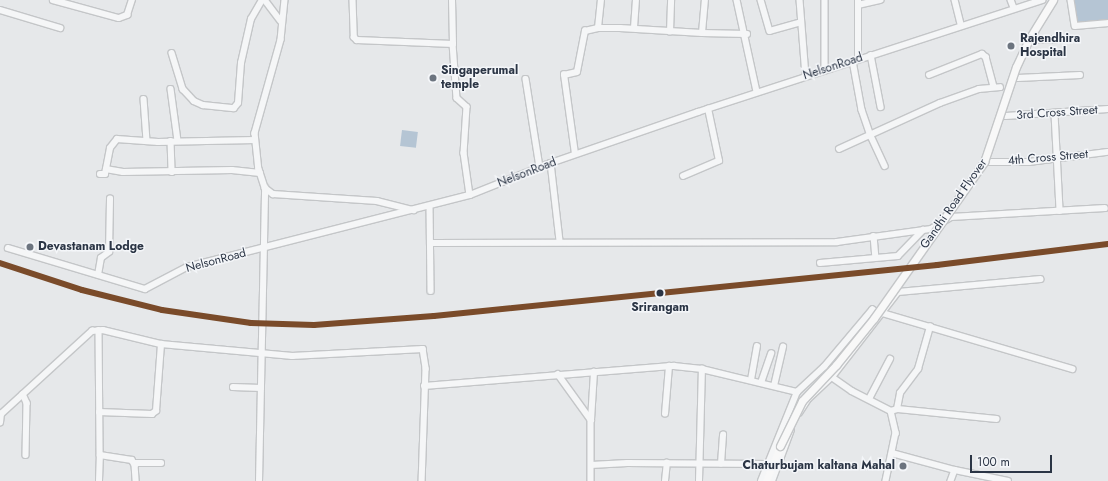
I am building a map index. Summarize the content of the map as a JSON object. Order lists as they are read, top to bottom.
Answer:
{
  "streets": {
    "main road": ["Gandhi Road Flyover"],
    "street": ["NelsonRoad", "3rd Cross Street", "4th Cross Street"]
  },
  "places": [
    "Rajendhira Hospital",
    "Singaperumal temple",
    "Devastanam Lodge",
    "Srirangam",
    "Chaturbujam kaltana Mahal"
  ],
  "scale_bar": "100 m"
}
